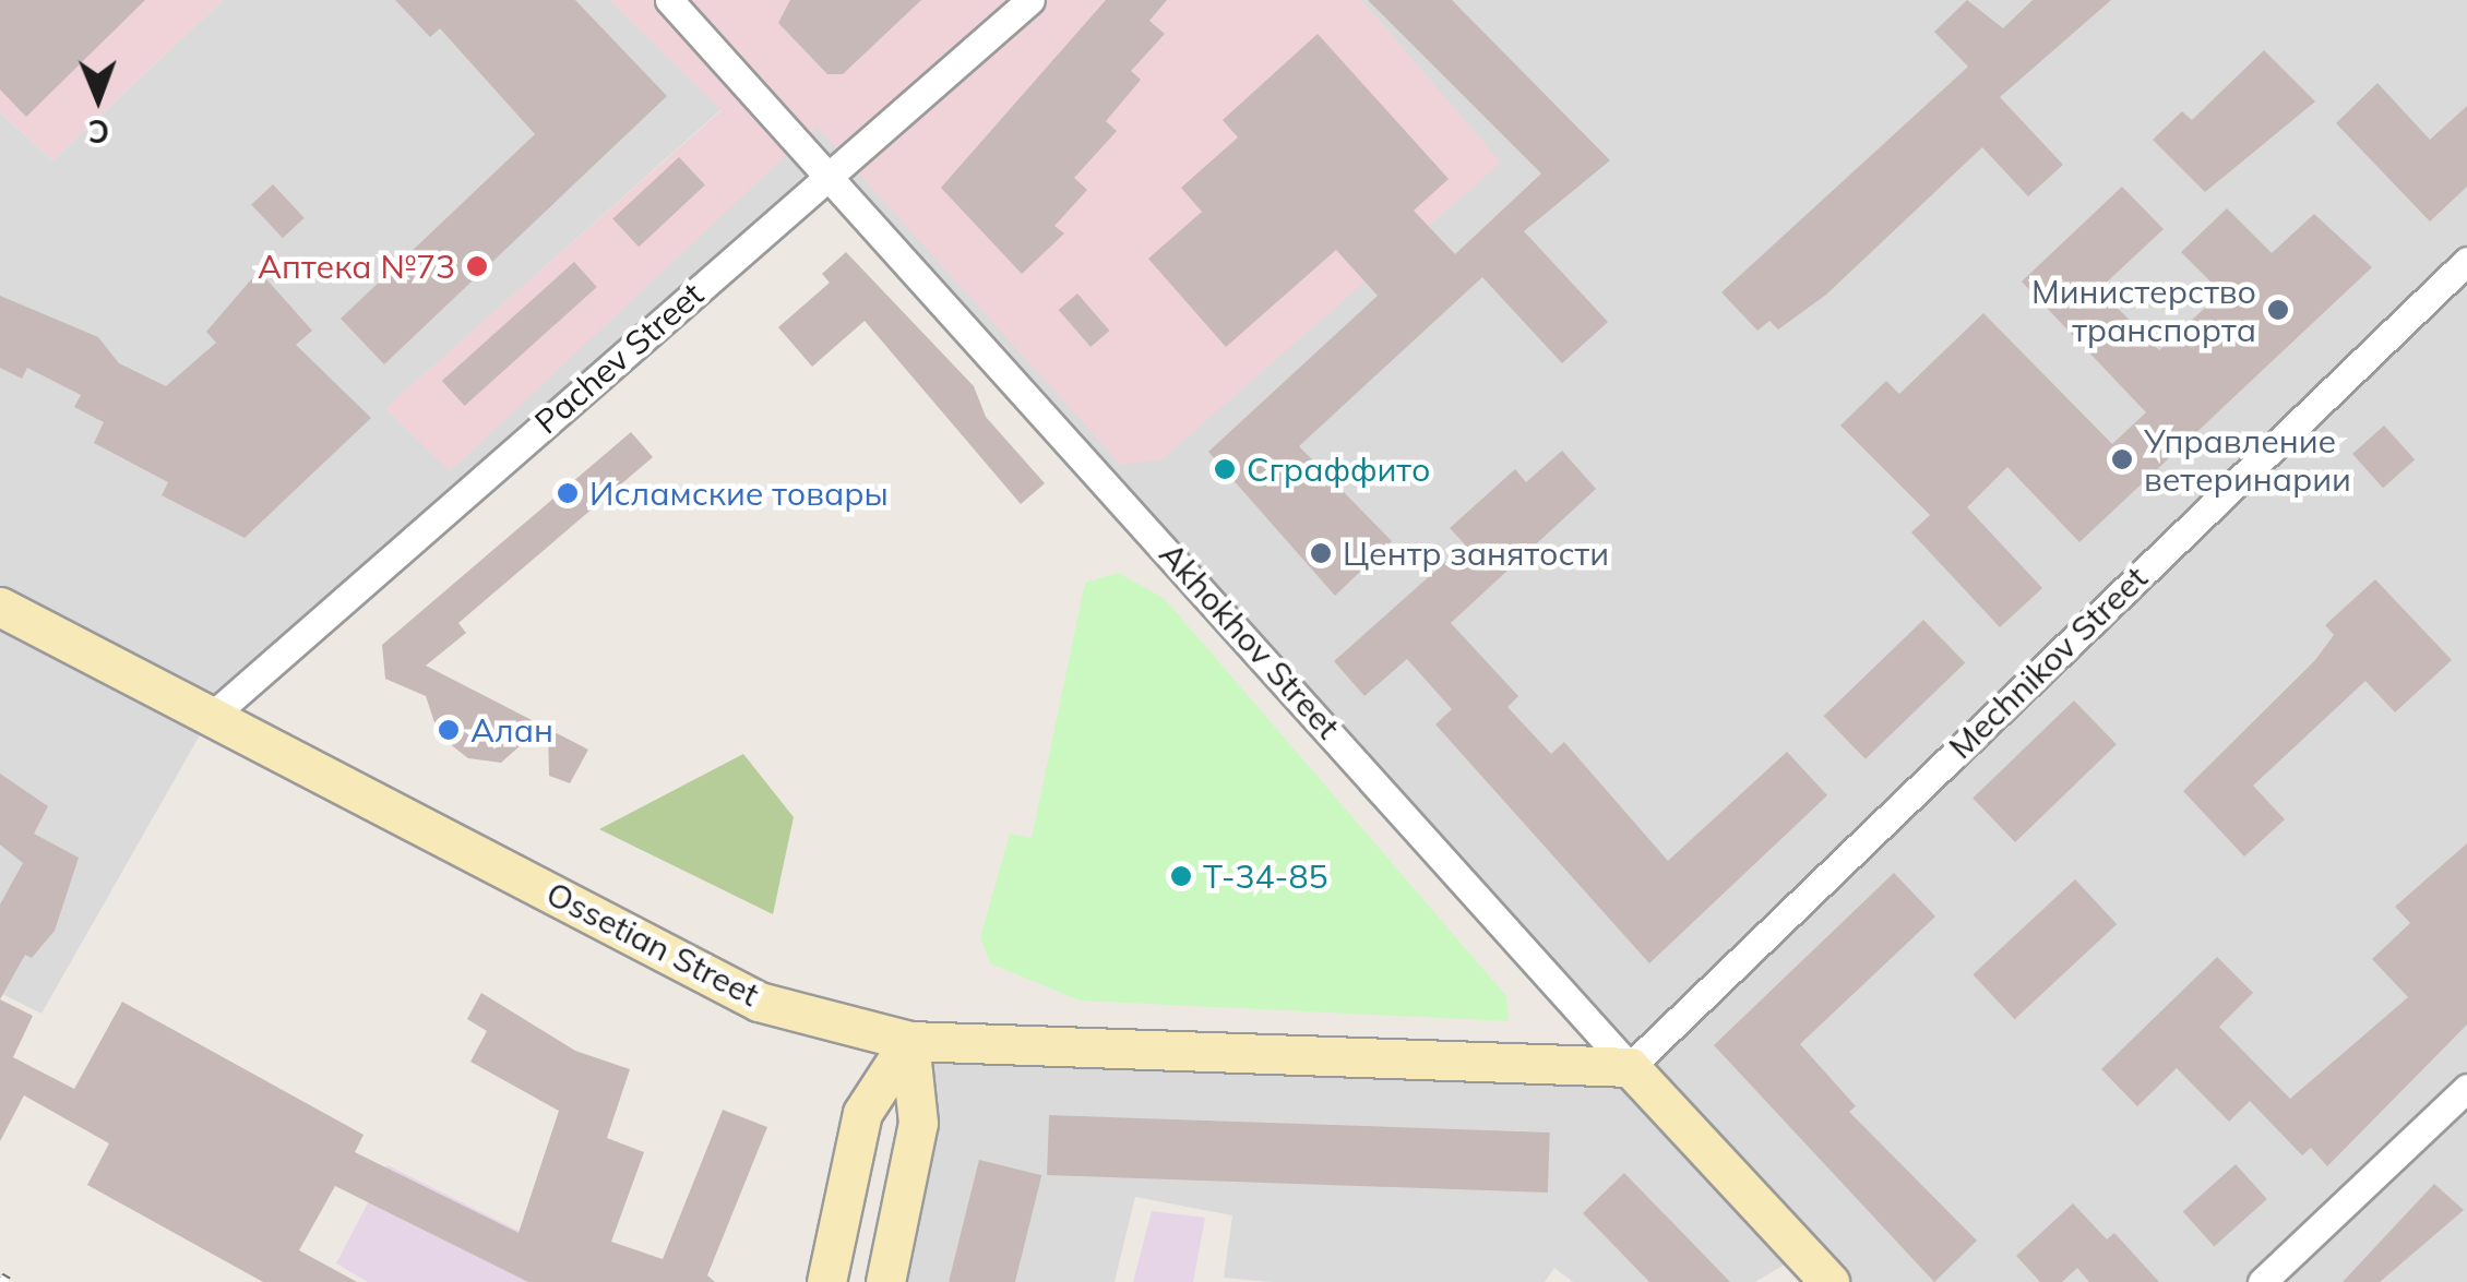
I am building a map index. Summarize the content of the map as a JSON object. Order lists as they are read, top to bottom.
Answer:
{
  "streets": {
    "main road": ["Akhokhov Street", "Ossetian Street"],
    "street": ["Pachev Street", "Mechnikov Street"]
  },
  "crossings": [
    ["Pachev Street", "Akhokhov Street"],
    ["Pachev Street", "Ossetian Street"],
    ["Akhokhov Street", "Mechnikov Street"],
    ["Akhokhov Street", "Ossetian Street"],
    ["Mechnikov Street", "Ossetian Street"]
  ],
  "places": [
    "Аптека №73",
    "Министерство транспорта",
    "Управление ветеринарии",
    "Сграффито",
    "Исламские товары",
    "Центр занятости",
    "Алан",
    "Т-34-85"
  ],
  "north": "bottom"
}
